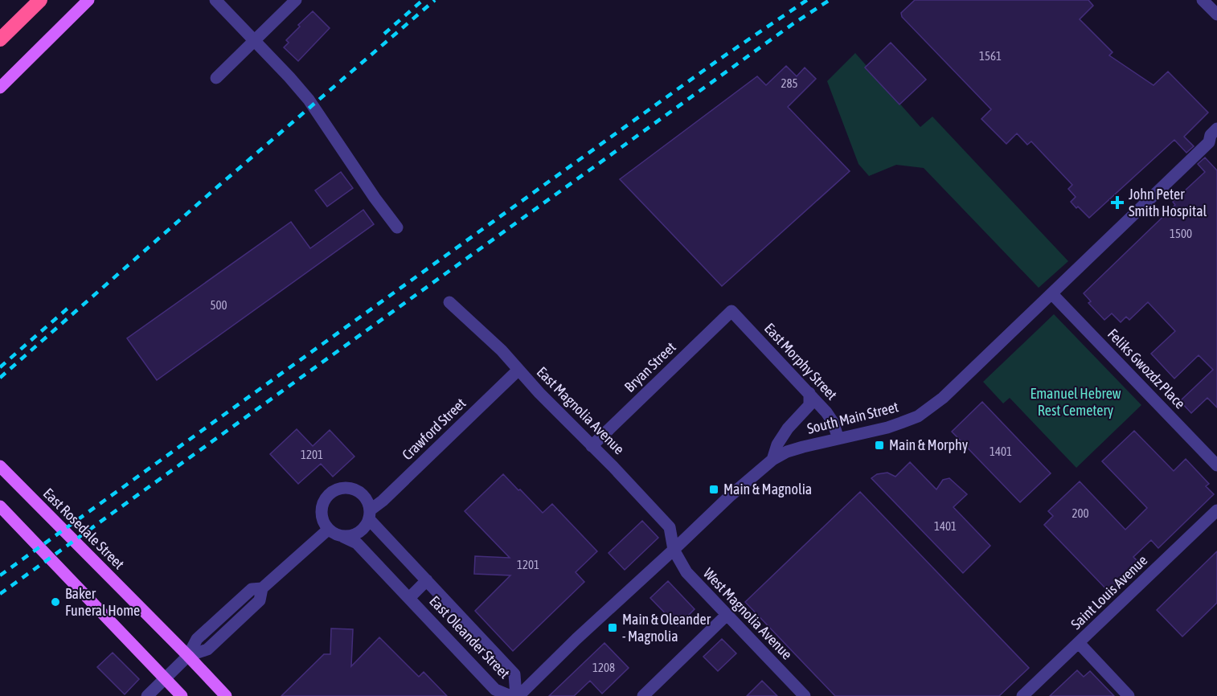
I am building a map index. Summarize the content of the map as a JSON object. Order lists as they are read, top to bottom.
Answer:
{
  "streets": {
    "main road": ["East Rosedale Street"],
    "street": [
      "East Morphy Street",
      "Bryan Street",
      "Feliks Gwozdz Place",
      "East Magnolia Avenue",
      "South Main Street",
      "Crawford Street",
      "Saint Louis Avenue",
      "West Magnolia Avenue",
      "East Oleander Street"
    ]
  },
  "crossings": [
    ["East Morphy Street", "Bryan Street"],
    ["East Morphy Street", "South Main Street"],
    ["Bryan Street", "East Magnolia Avenue"],
    ["Feliks Gwozdz Place", "South Main Street"],
    ["East Magnolia Avenue", "South Main Street"],
    ["East Magnolia Avenue", "Crawford Street"],
    ["East Magnolia Avenue", "West Magnolia Avenue"],
    ["South Main Street", "West Magnolia Avenue"],
    ["South Main Street", "East Oleander Street"],
    ["Crawford Street", "East Oleander Street"]
  ],
  "parks": ["Emanuel Hebrew Rest Cemetery"],
  "places": {
    "health": ["John Peter Smith Hospital"],
    "transit": ["Main & Morphy", "Main & Magnolia", "Main & Oleander - Magnolia"],
    "other": ["Baker Funeral Home"]
  },
  "house_numbers": [
    "1561",
    "285",
    "1500",
    "500",
    "1401",
    "1201",
    "200",
    "1401",
    "1201",
    "1208"
  ]
}
